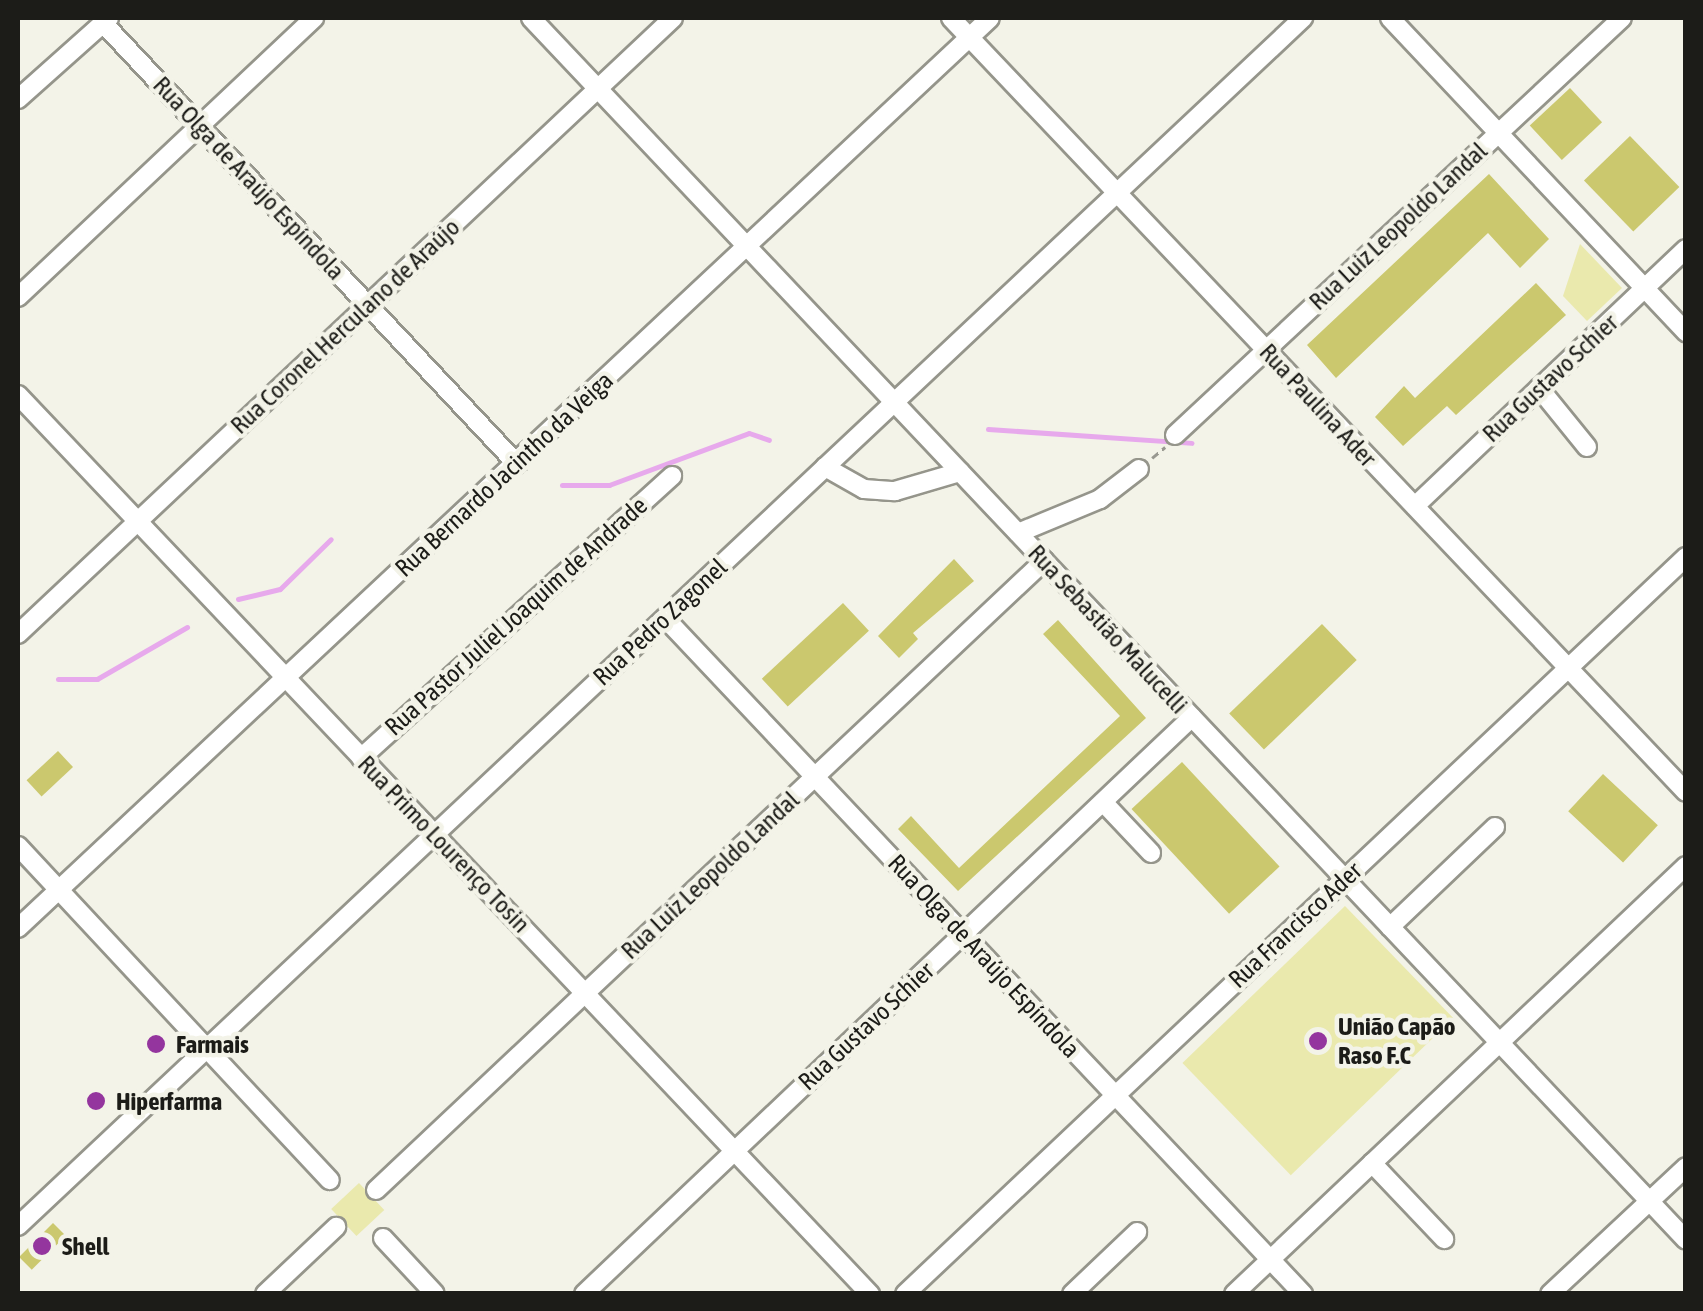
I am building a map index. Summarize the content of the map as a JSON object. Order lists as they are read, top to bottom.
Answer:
{
  "streets": {
    "street": [
      "Rua Olga de Araújo Espíndola",
      "Rua Luiz Leopoldo Landal",
      "Rua Coronel Herculano de Araújo",
      "Rua Gustavo Schier",
      "Rua Paulina Ader",
      "Rua Bernardo Jacintho da Veiga",
      "Rua Pastor Juliel Joaquim de Andrade",
      "Rua Pedro Zagonel",
      "Rua Sebastião Malucelli",
      "Rua Primo Lourenço Tosin",
      "Rua Francisco Ader"
    ]
  },
  "crossings": [
    ["Rua Olga de Araújo Espíndola", "Rua Luiz Leopoldo Landal"],
    ["Rua Olga de Araújo Espíndola", "Rua Coronel Herculano de Araújo"],
    ["Rua Olga de Araújo Espíndola", "Rua Gustavo Schier"],
    ["Rua Olga de Araújo Espíndola", "Rua Bernardo Jacintho da Veiga"],
    ["Rua Olga de Araújo Espíndola", "Rua Pedro Zagonel"],
    ["Rua Olga de Araújo Espíndola", "Rua Francisco Ader"],
    ["Rua Luiz Leopoldo Landal", "Rua Paulina Ader"],
    ["Rua Luiz Leopoldo Landal", "Rua Sebastião Malucelli"],
    ["Rua Luiz Leopoldo Landal", "Rua Primo Lourenço Tosin"],
    ["Rua Coronel Herculano de Araújo", "Rua Sebastião Malucelli"],
    ["Rua Coronel Herculano de Araújo", "Rua Primo Lourenço Tosin"],
    ["Rua Gustavo Schier", "Rua Paulina Ader"],
    ["Rua Gustavo Schier", "Rua Sebastião Malucelli"],
    ["Rua Gustavo Schier", "Rua Primo Lourenço Tosin"],
    ["Rua Paulina Ader", "Rua Bernardo Jacintho da Veiga"],
    ["Rua Paulina Ader", "Rua Pedro Zagonel"],
    ["Rua Paulina Ader", "Rua Francisco Ader"],
    ["Rua Bernardo Jacintho da Veiga", "Rua Sebastião Malucelli"],
    ["Rua Bernardo Jacintho da Veiga", "Rua Primo Lourenço Tosin"],
    ["Rua Pastor Juliel Joaquim de Andrade", "Rua Primo Lourenço Tosin"],
    ["Rua Pedro Zagonel", "Rua Sebastião Malucelli"],
    ["Rua Pedro Zagonel", "Rua Primo Lourenço Tosin"],
    ["Rua Sebastião Malucelli", "Rua Francisco Ader"]
  ],
  "places": [
    "União Capão Raso F.C",
    "Farmais",
    "Hiperfarma",
    "Shell"
  ]
}
